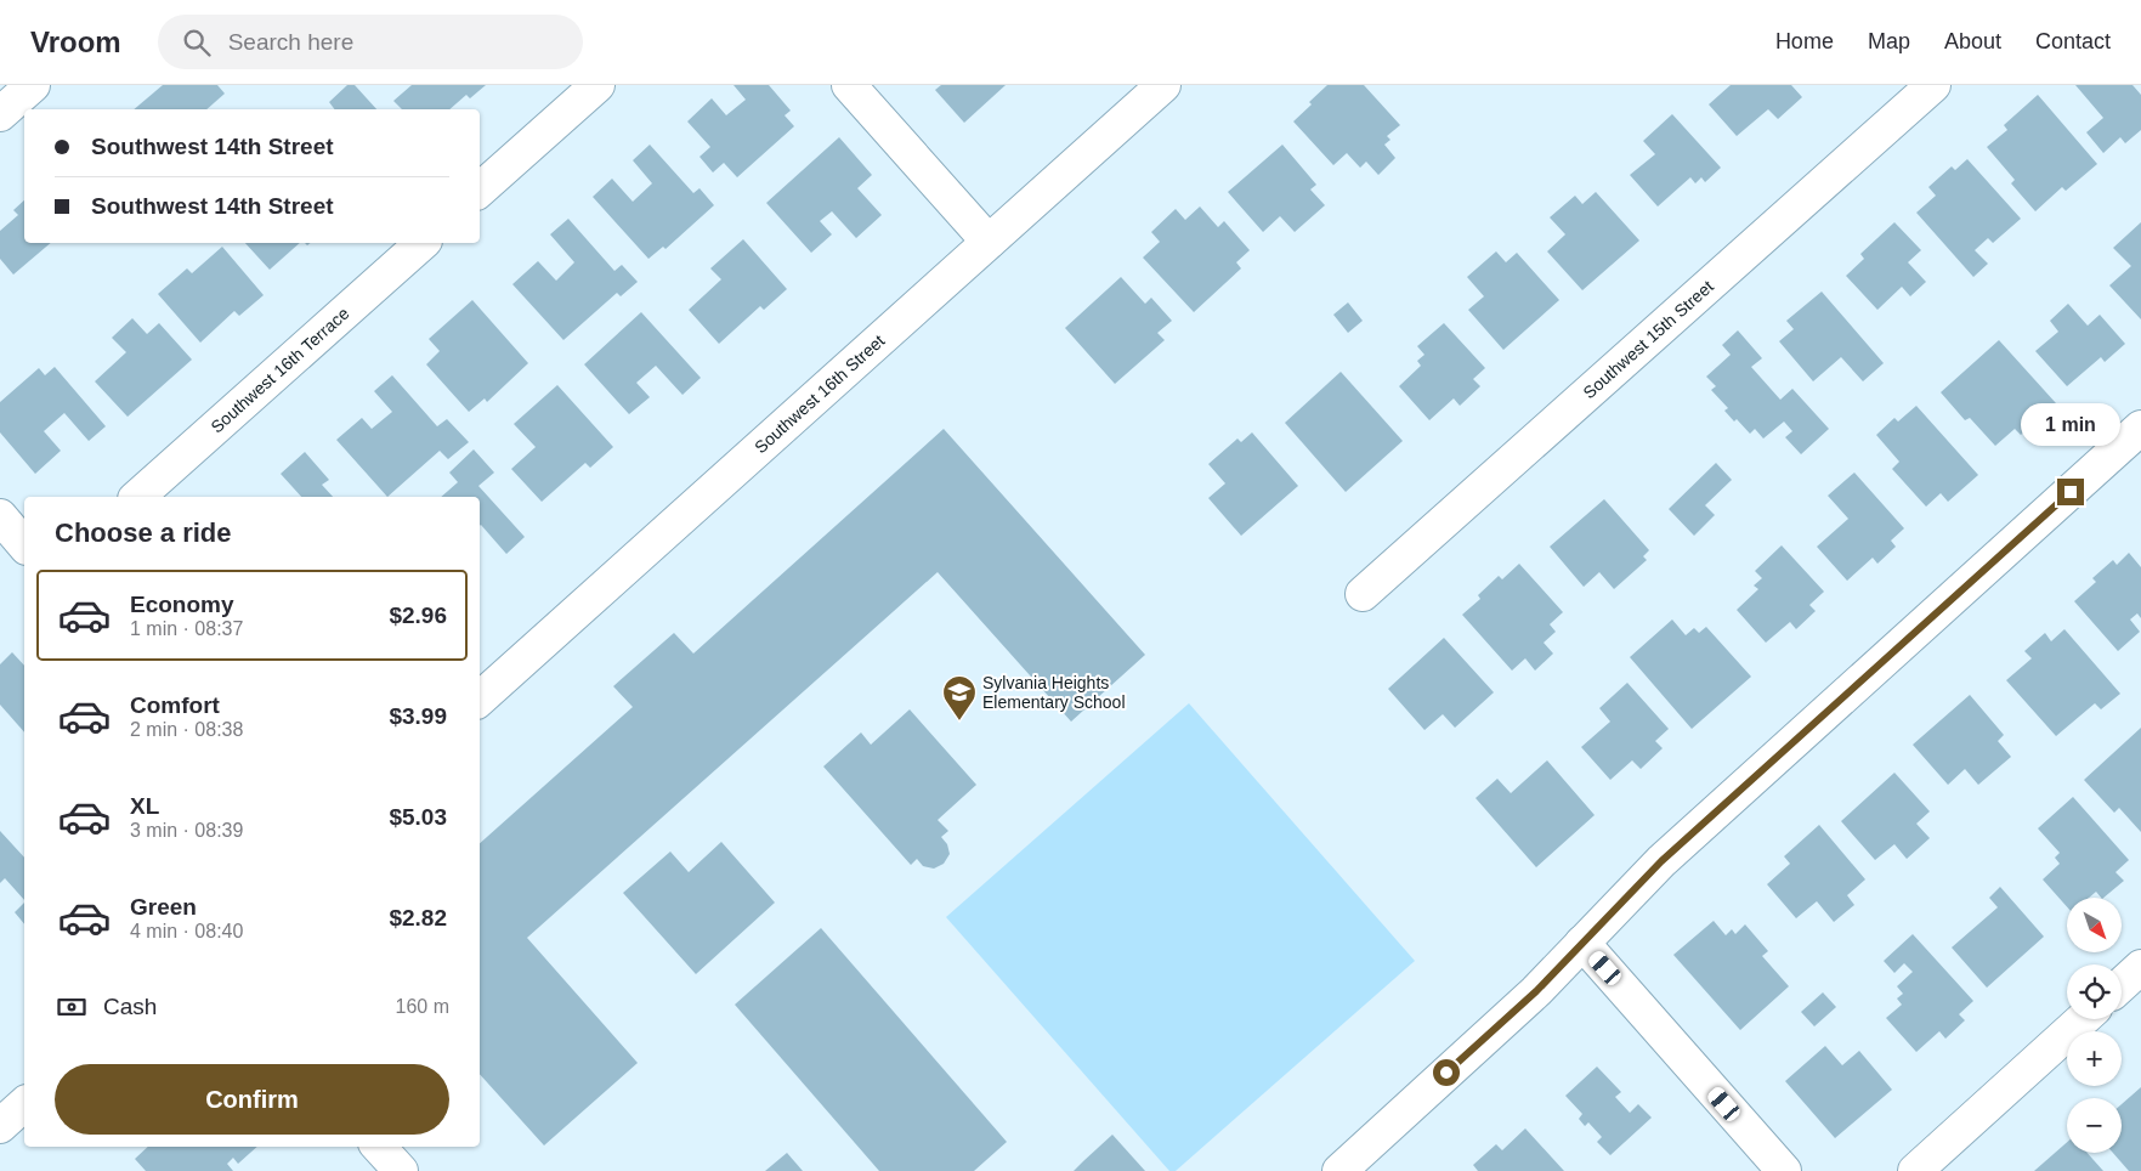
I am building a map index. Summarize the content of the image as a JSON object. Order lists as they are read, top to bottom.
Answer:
{
  "streets": {
    "street": ["Southwest 15th Street", "Southwest 16th Terrace", "Southwest 16th Street"]
  },
  "places": {
    "school or university": ["Sylvania Heights Elementary School"]
  },
  "north": "bottom right",
  "page": {
    "header": "Vroom",
    "search": "Search here",
    "nav": [
      "Home",
      "Map",
      "About",
      "Contact"
    ],
    "banner": ["Southwest 14th Street", "Southwest 14th Street"],
    "bubble": "1 min",
    "heading": "Choose a ride",
    "list": [
      {
        "name": "Economy",
        "note": "1 min · 08:37",
        "value": "$2.96"
      },
      {
        "name": "Comfort",
        "note": "2 min · 08:38",
        "value": "$3.99"
      },
      {
        "name": "XL",
        "note": "3 min · 08:39",
        "value": "$5.03"
      },
      {
        "name": "Green",
        "note": "4 min · 08:40",
        "value": "$2.82"
      }
    ],
    "map_buttons": ["+", "−"],
    "pay": ["Cash", "160 m"],
    "buttons": "Confirm"
  }
}
